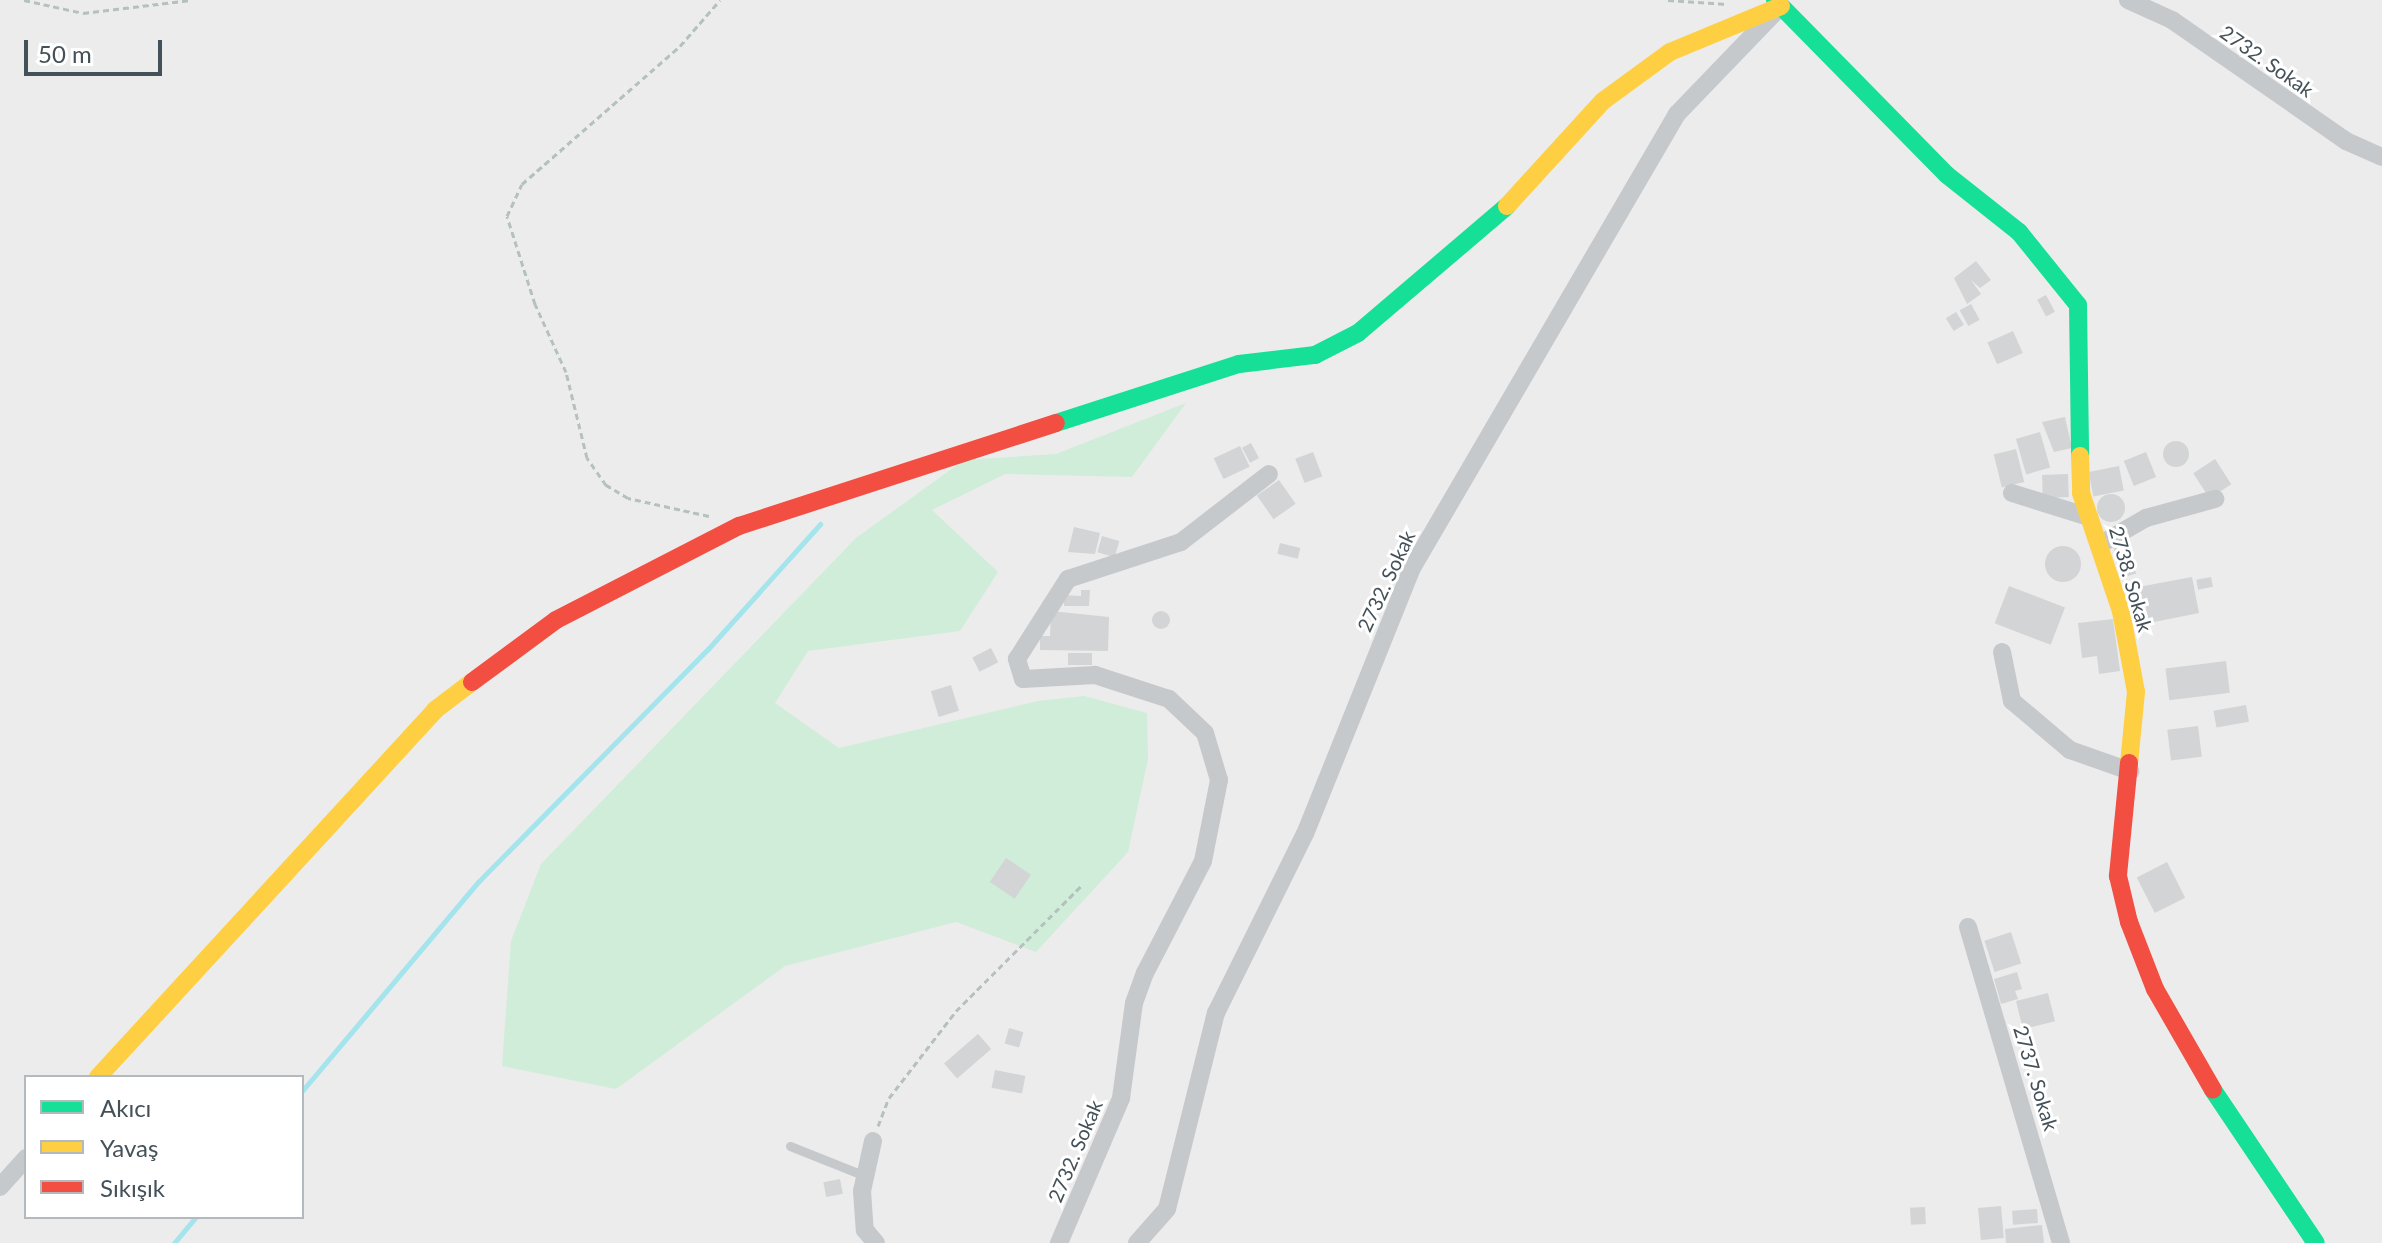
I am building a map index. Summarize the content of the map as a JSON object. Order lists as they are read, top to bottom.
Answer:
{
  "streets": {
    "street": ["2732. Sokak", "2738. Sokak", "2737. Sokak"]
  },
  "crossings": [
    ["2732. Sokak", "2738. Sokak"]
  ],
  "legend": ["Akıcı", "Yavaş", "Sıkışık"],
  "scale_bar": "50 m"
}
